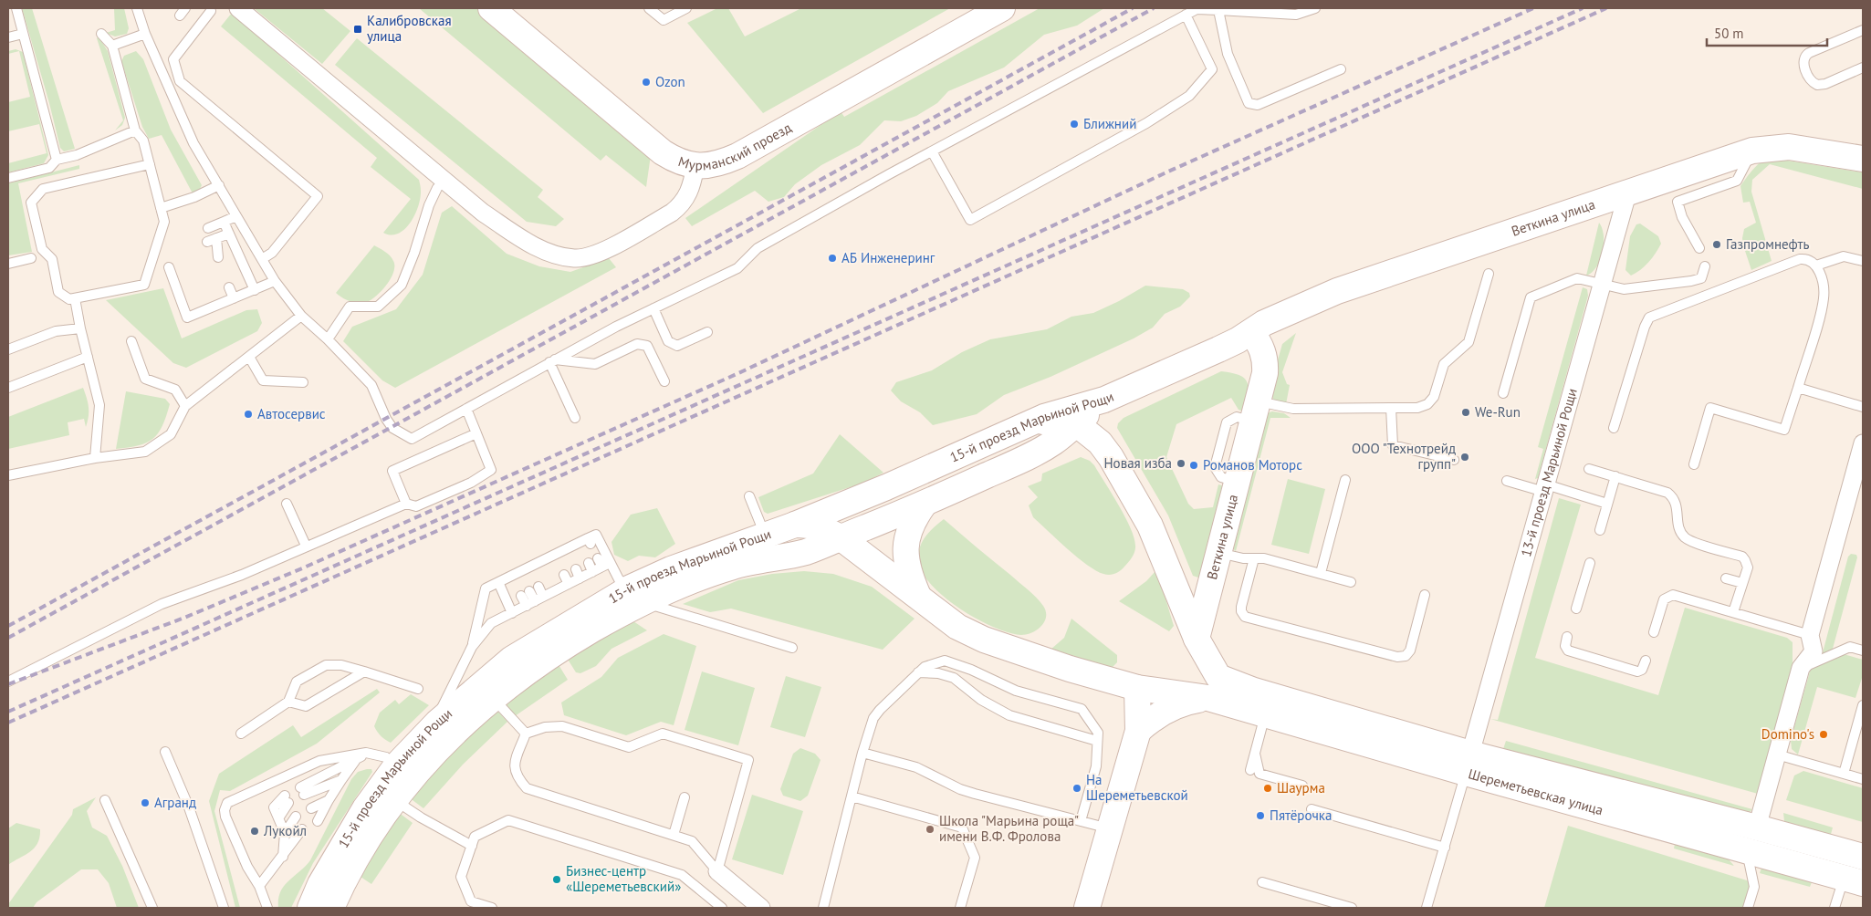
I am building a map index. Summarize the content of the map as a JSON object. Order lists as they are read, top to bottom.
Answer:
{
  "streets": {
    "main road": [
      "Мурманский проезд",
      "Веткина улица",
      "15-й проезд Марьиной Рощи",
      "Шереметьевская улица"
    ],
    "street": ["13-й проезд Марьиной Рощи"]
  },
  "crossings": [
    ["Веткина улица", "15-й проезд Марьиной Рощи"],
    ["Веткина улица", "13-й проезд Марьиной Рощи"],
    ["13-й проезд Марьиной Рощи", "Шереметьевская улица"]
  ],
  "places": {
    "transit": ["Калибровская улица"],
    "other": [
      "Ozon",
      "Ближний",
      "Газпромнефть",
      "АБ Инженеринг",
      "We-Run",
      "Автосервис",
      "ООО \"Технотрейд групп\"",
      "Новая изба",
      "Романов Моторс",
      "Domino's",
      "На Шереметьевской",
      "Шаурма",
      "Агранд",
      "Пятёрочка",
      "Школа \"Марьина роща\" имени В.Ф. Фролова",
      "Лукойл",
      "Бизнес-центр «Шереметьевский»"
    ]
  },
  "scale_bar": "50 m"
}
